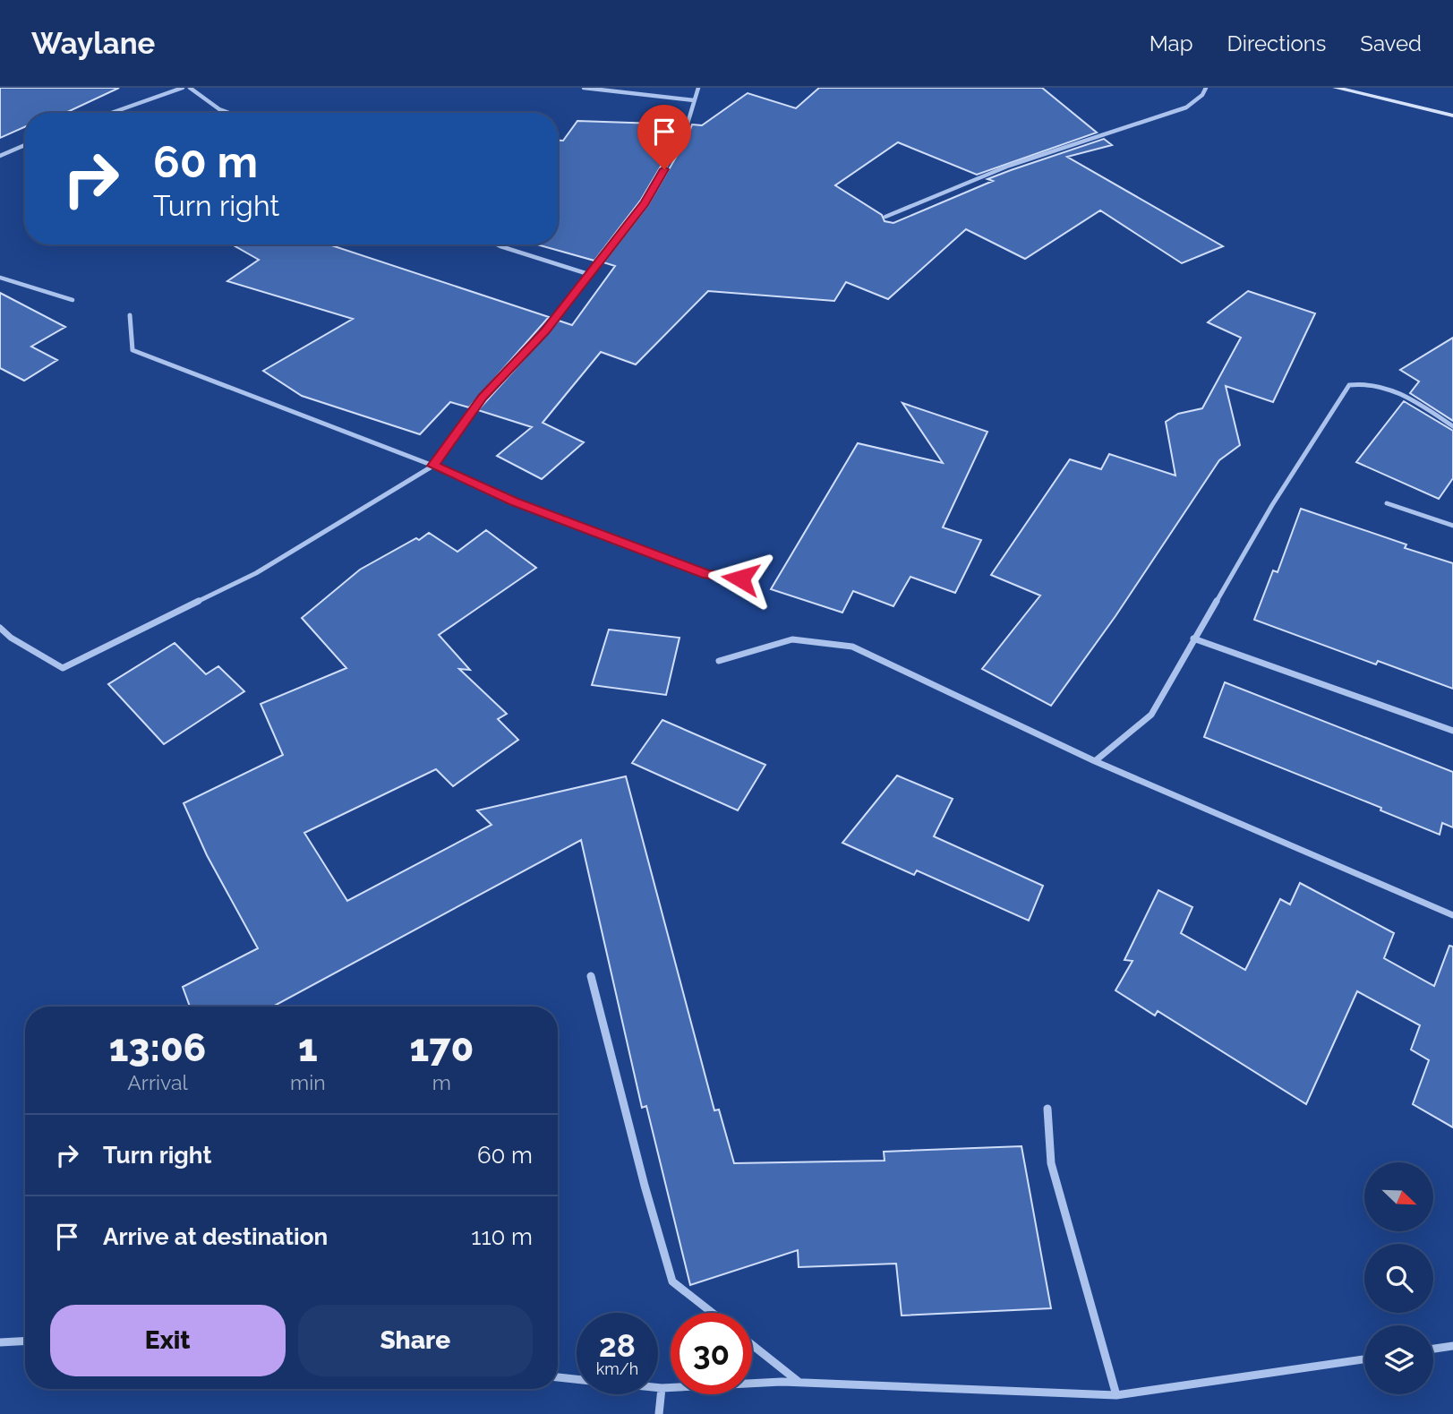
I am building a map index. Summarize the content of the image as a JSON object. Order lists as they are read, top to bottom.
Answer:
{
  "north": "bottom right",
  "page": {
    "header": "Waylane",
    "nav": ["Map", "Directions", "Saved"],
    "turn": ["60 m", "Turn right"],
    "eta": [
      "13:06",
      "Arrival",
      "1",
      "min",
      "170",
      "m"
    ],
    "list": [
      {
        "name": "Turn right",
        "value": "60 m"
      },
      {
        "name": "Arrive at destination",
        "value": "110 m"
      }
    ],
    "buttons": ["Exit", "Share"],
    "speed": "28 km/h",
    "limit": "30"
  }
}
